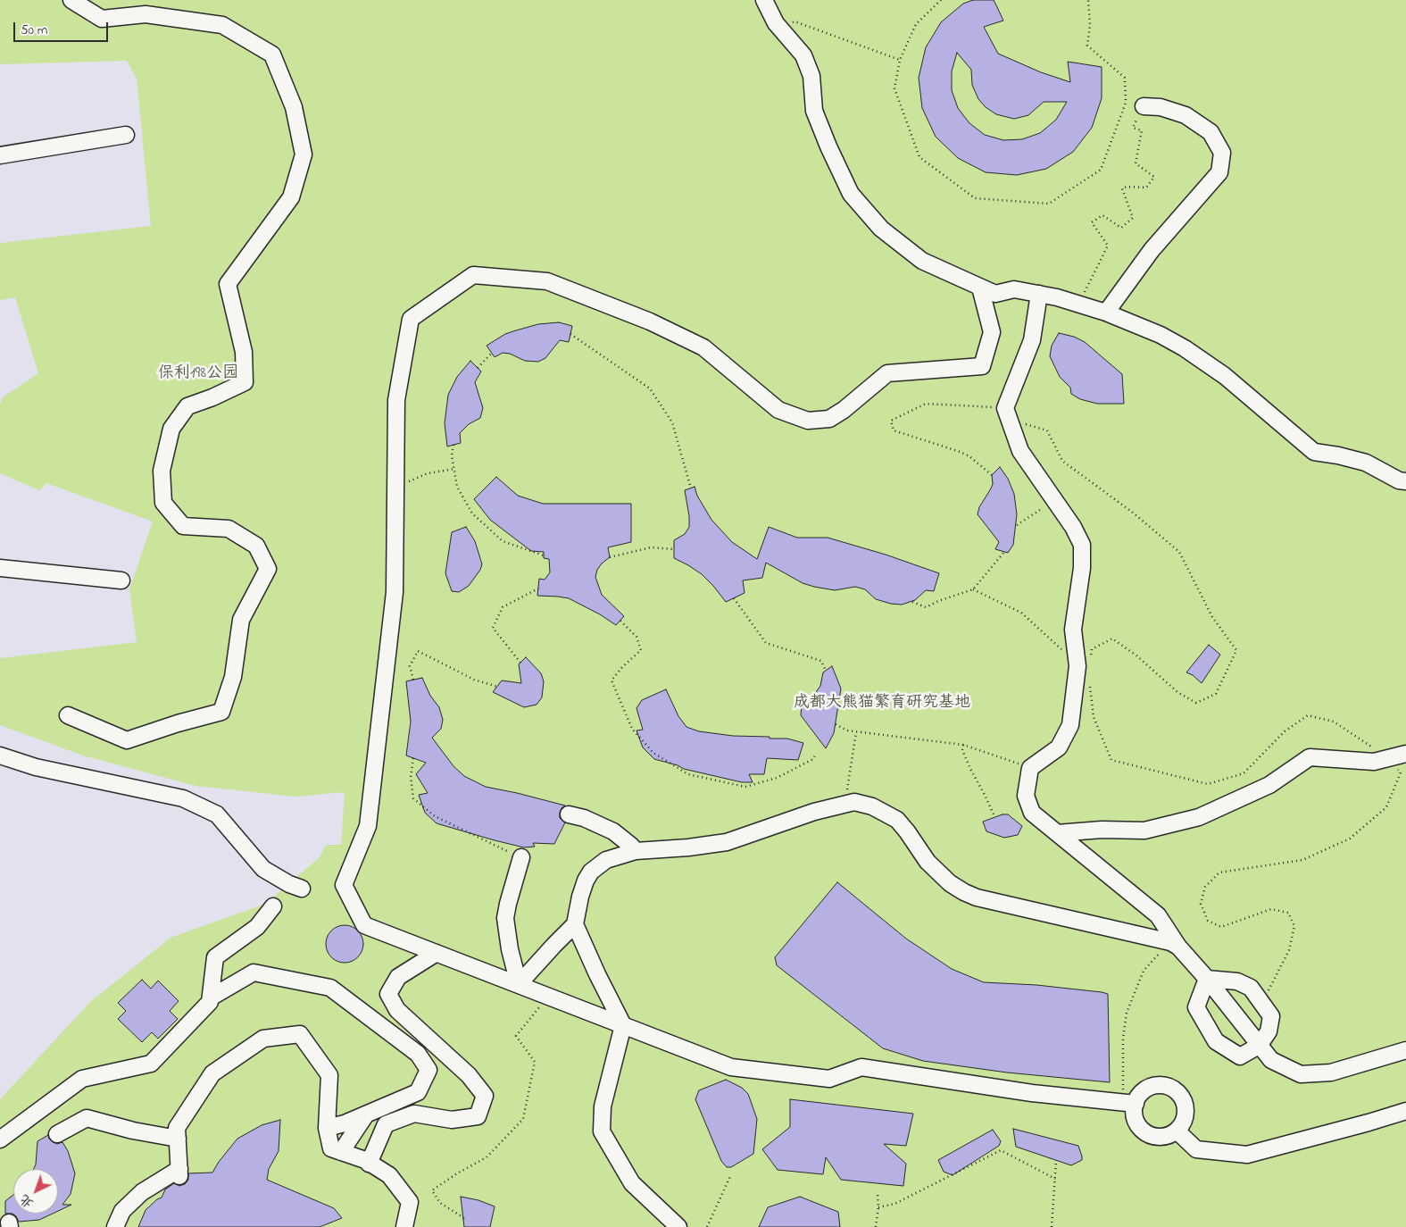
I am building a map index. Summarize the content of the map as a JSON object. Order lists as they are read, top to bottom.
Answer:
{
  "parks": ["保利198公园", "成都大熊猫繁育研究基地"],
  "scale_bar": "50 m",
  "north": "bottom left"
}
